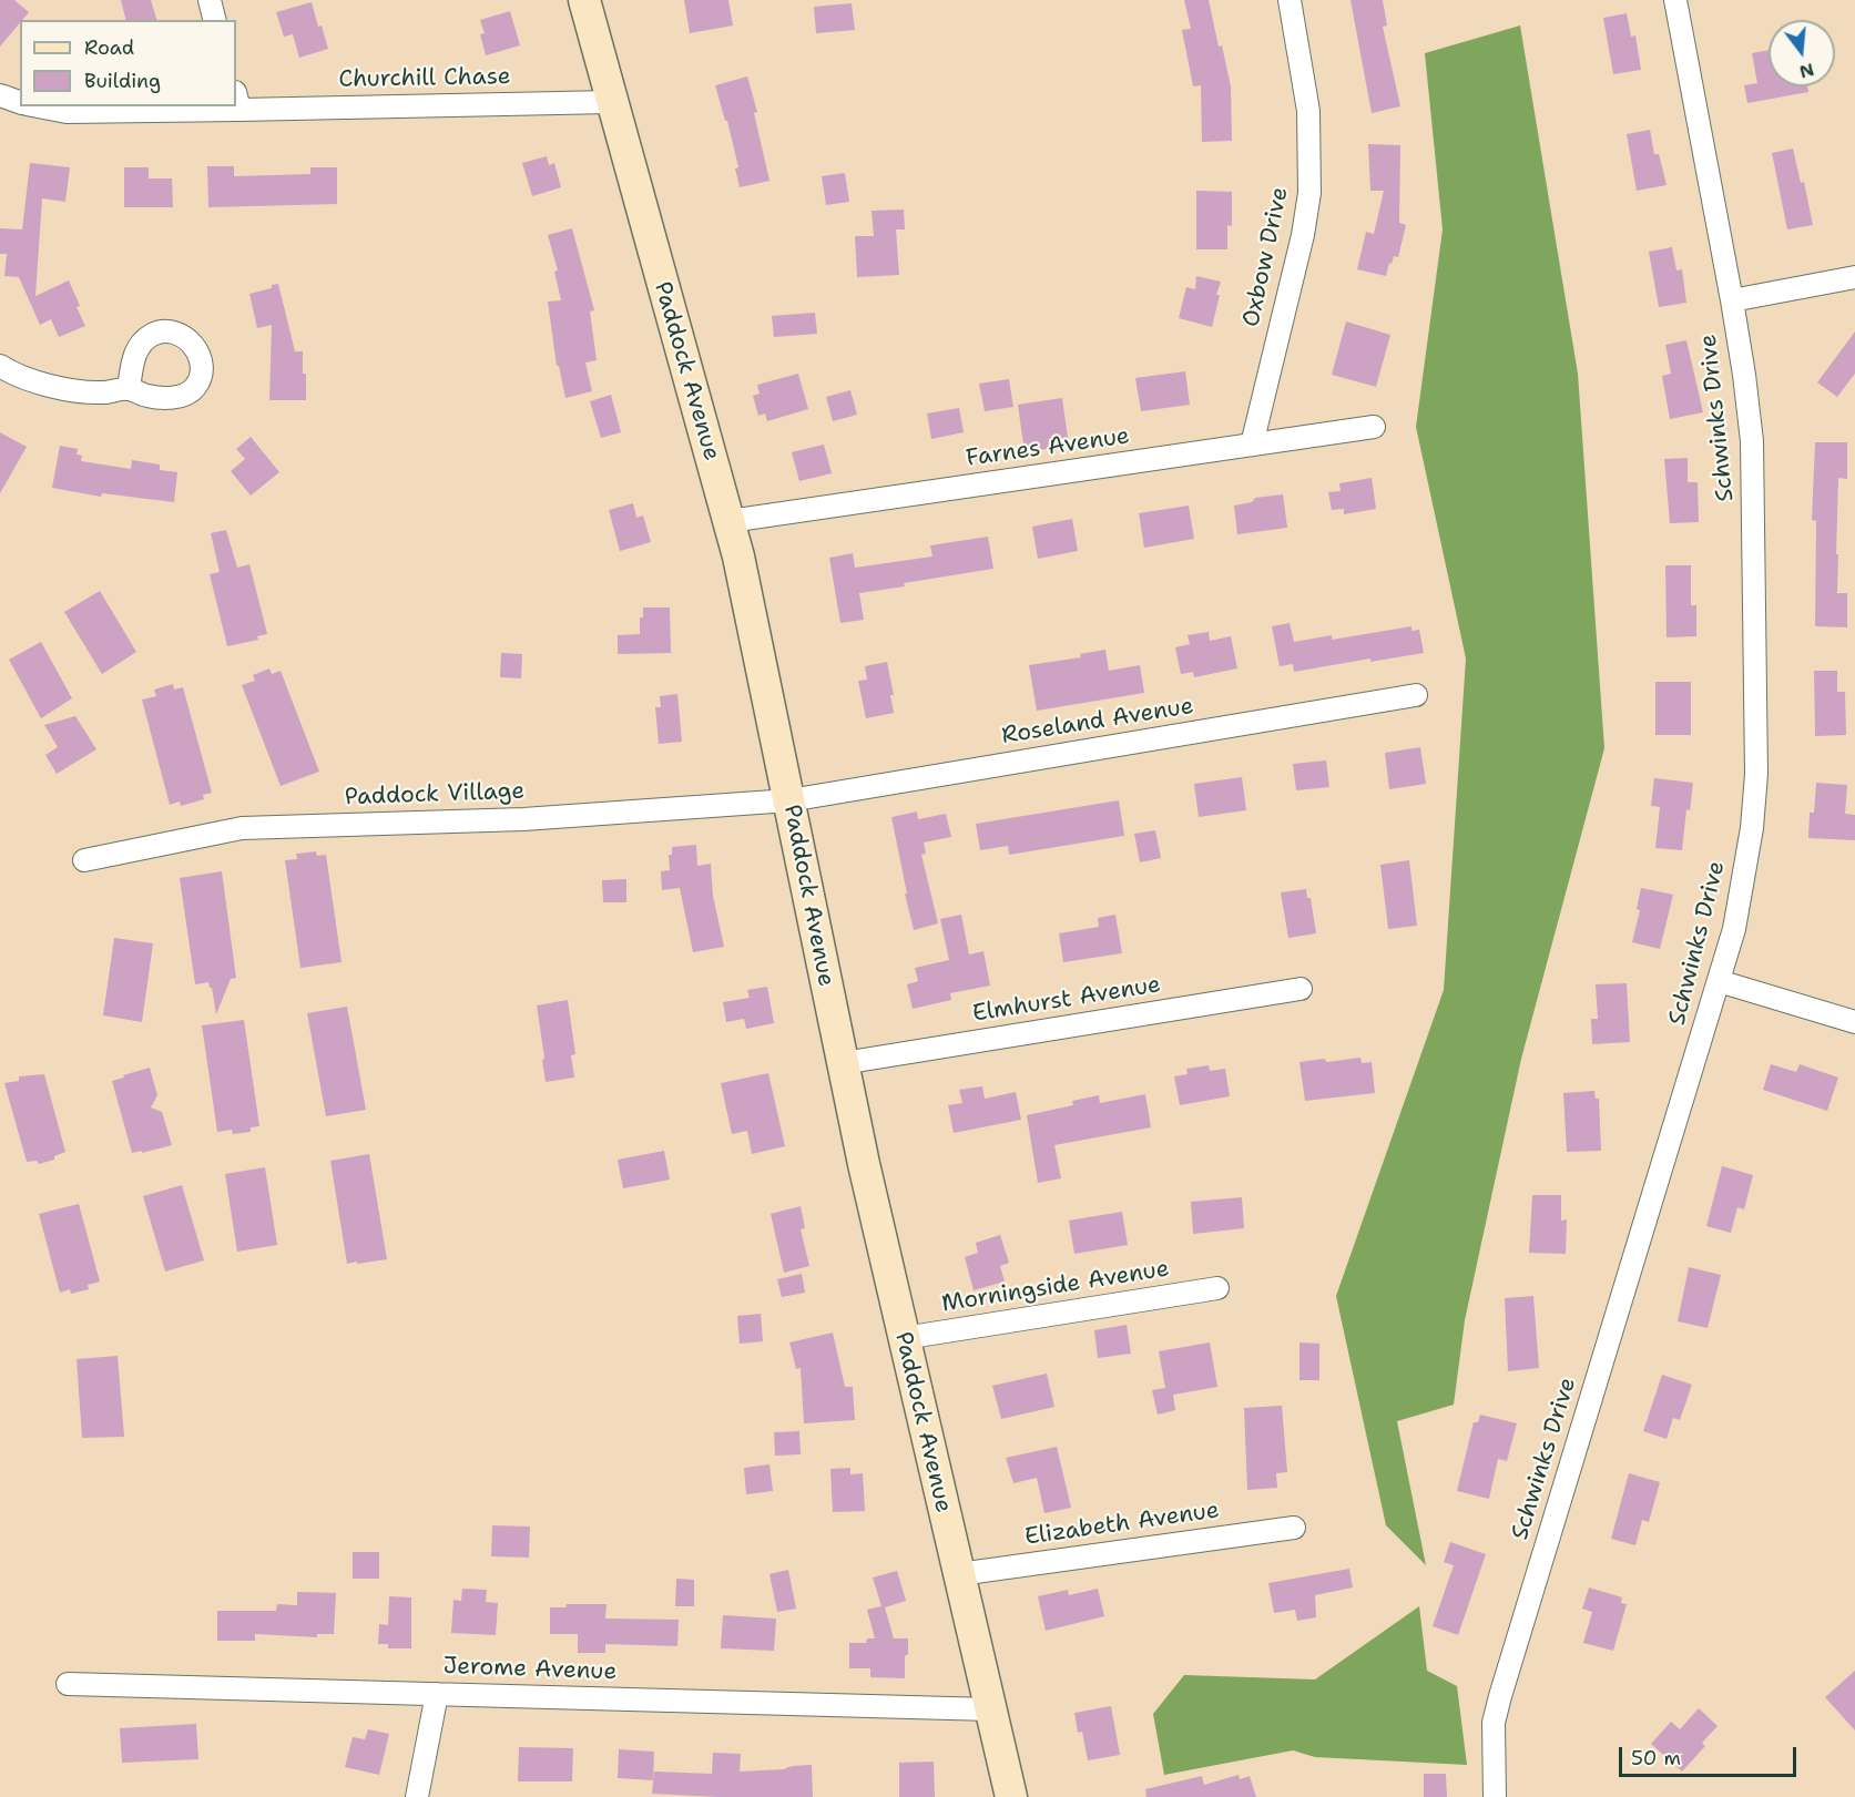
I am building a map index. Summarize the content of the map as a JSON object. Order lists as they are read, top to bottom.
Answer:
{
  "streets": {
    "main road": ["Paddock Avenue"],
    "street": [
      "Churchill Chase",
      "Oxbow Drive",
      "Schwinks Drive",
      "Farnes Avenue",
      "Roseland Avenue",
      "Paddock Village",
      "Elmhurst Avenue",
      "Morningside Avenue",
      "Elizabeth Avenue",
      "Jerome Avenue"
    ]
  },
  "crossings": [
    ["Churchill Chase", "Paddock Avenue"],
    ["Oxbow Drive", "Farnes Avenue"],
    ["Paddock Avenue", "Farnes Avenue"],
    ["Paddock Avenue", "Roseland Avenue"],
    ["Paddock Avenue", "Paddock Village"],
    ["Paddock Avenue", "Elmhurst Avenue"],
    ["Paddock Avenue", "Morningside Avenue"],
    ["Paddock Avenue", "Elizabeth Avenue"],
    ["Paddock Avenue", "Jerome Avenue"],
    ["Roseland Avenue", "Paddock Village"]
  ],
  "legend": ["Road", "Building"],
  "scale_bar": "50 m",
  "north": "bottom"
}
